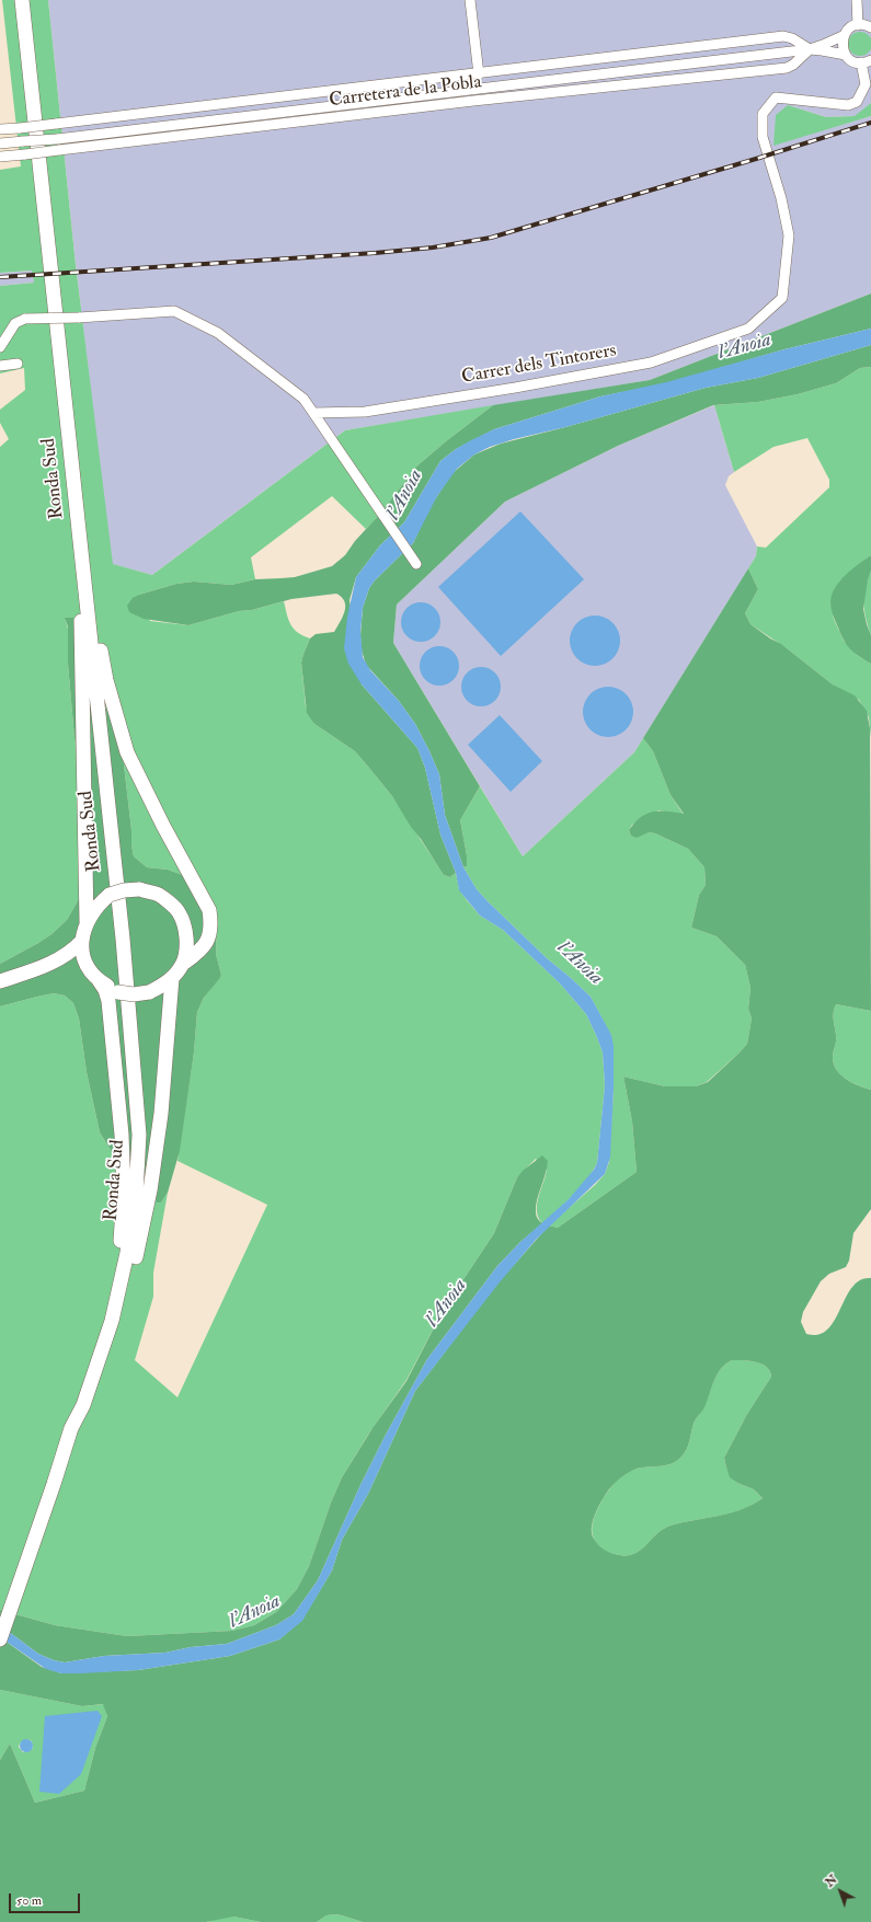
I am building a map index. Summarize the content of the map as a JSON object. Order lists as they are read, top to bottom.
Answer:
{
  "streets": {
    "highway": ["Ronda Sud"],
    "street": ["Carretera de la Pobla", "Carrer dels Tintorers"]
  },
  "crossings": [
    ["Carretera de la Pobla", "Carrer dels Tintorers"]
  ],
  "water": ["l'Anoia"],
  "scale_bar": "50 m",
  "north": "top left"
}
